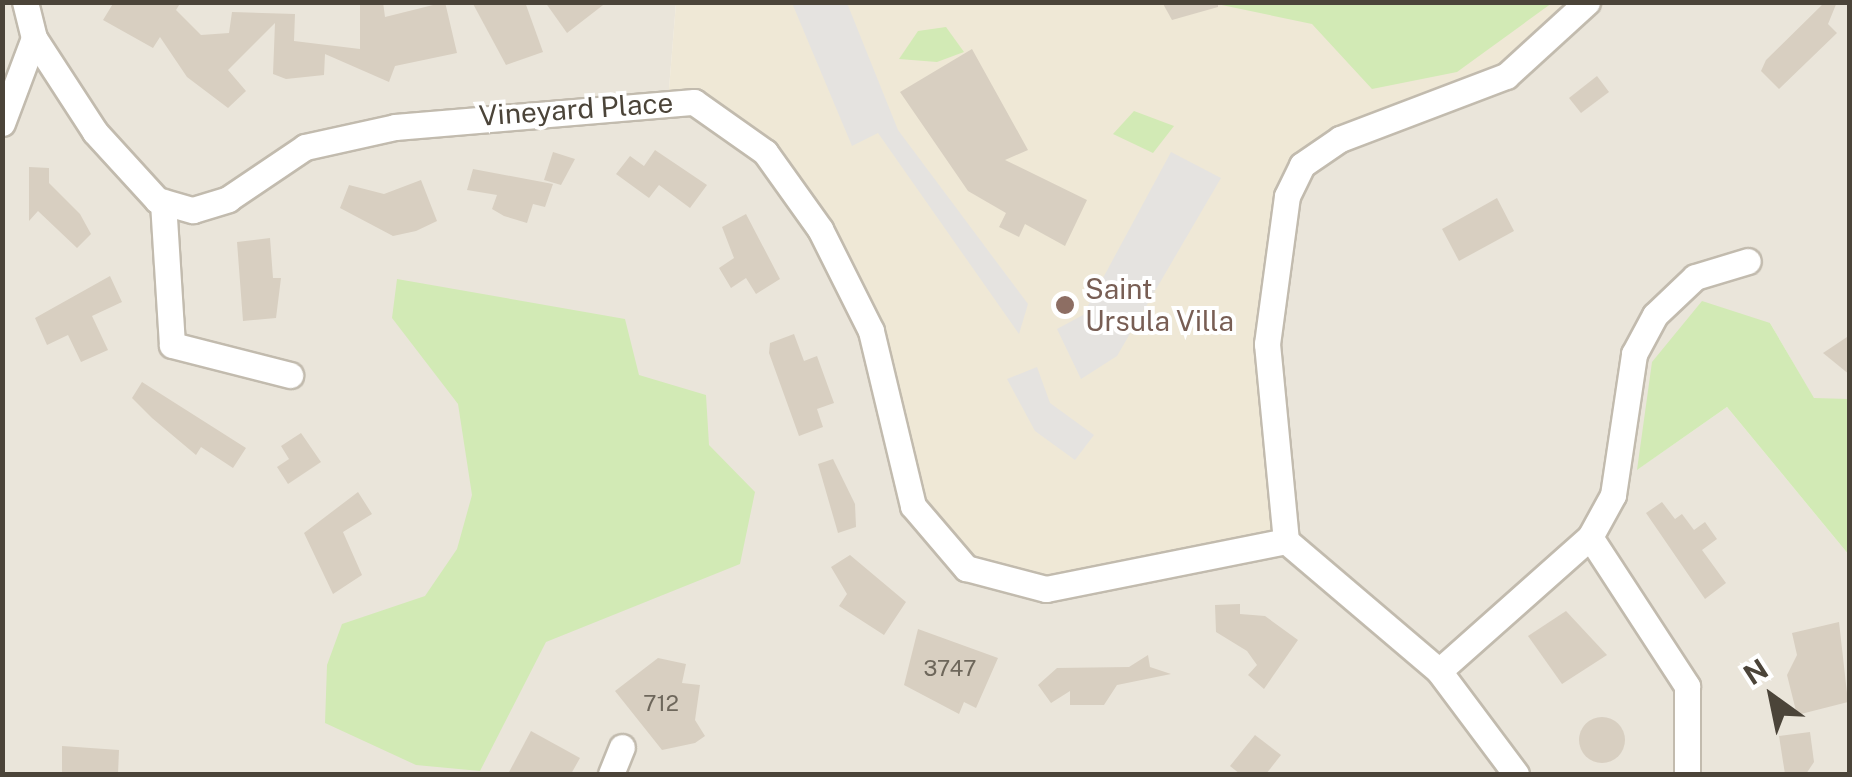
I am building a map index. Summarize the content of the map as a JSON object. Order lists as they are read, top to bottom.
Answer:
{
  "streets": {
    "street": ["Vineyard Place"]
  },
  "places": ["Saint Ursula Villa"],
  "house_numbers": ["3747", "712"],
  "north": "top left"
}
